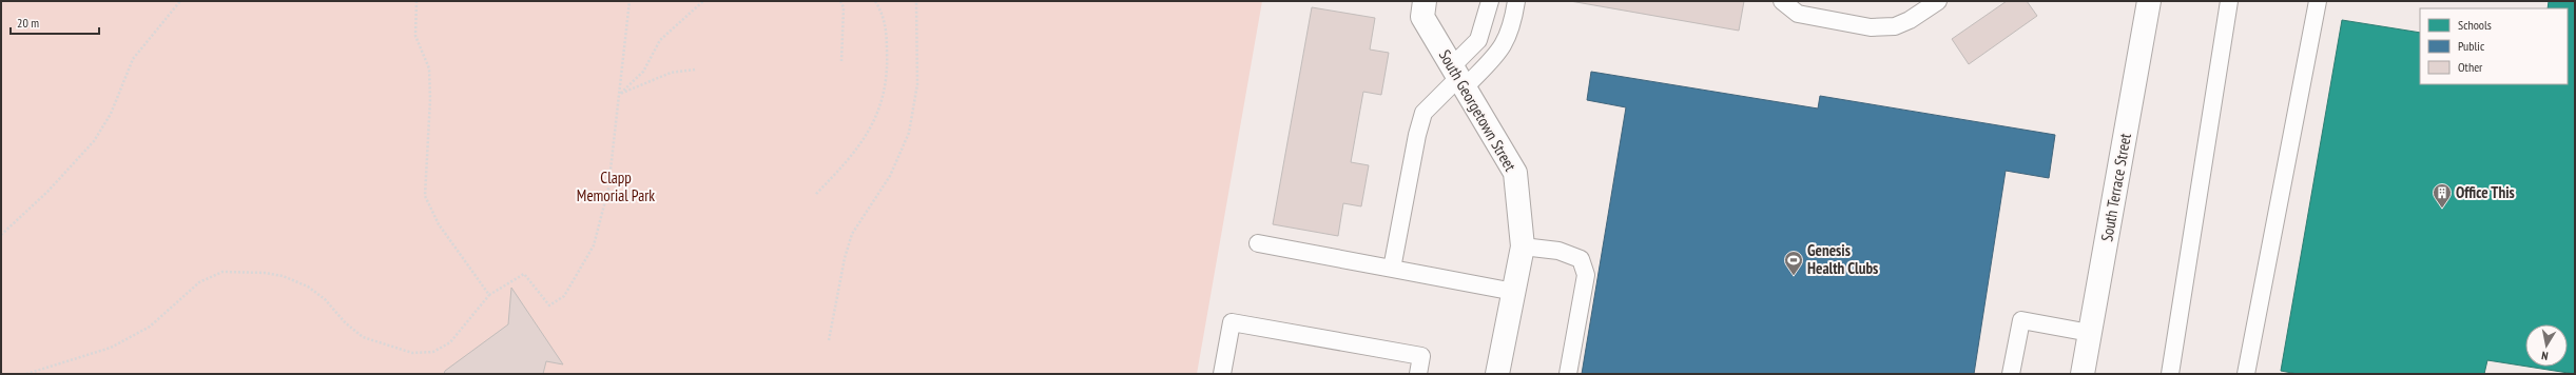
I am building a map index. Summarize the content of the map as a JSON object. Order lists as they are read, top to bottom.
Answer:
{
  "streets": {
    "street": ["South Georgetown Street", "South Terrace Street"]
  },
  "parks": ["Clapp Memorial Park"],
  "places": {
    "building": ["Office This"],
    "sports": ["Genesis Health Clubs"]
  },
  "legend": ["Schools", "Public", "Other"],
  "scale_bar": "20 m",
  "north": "bottom"
}
